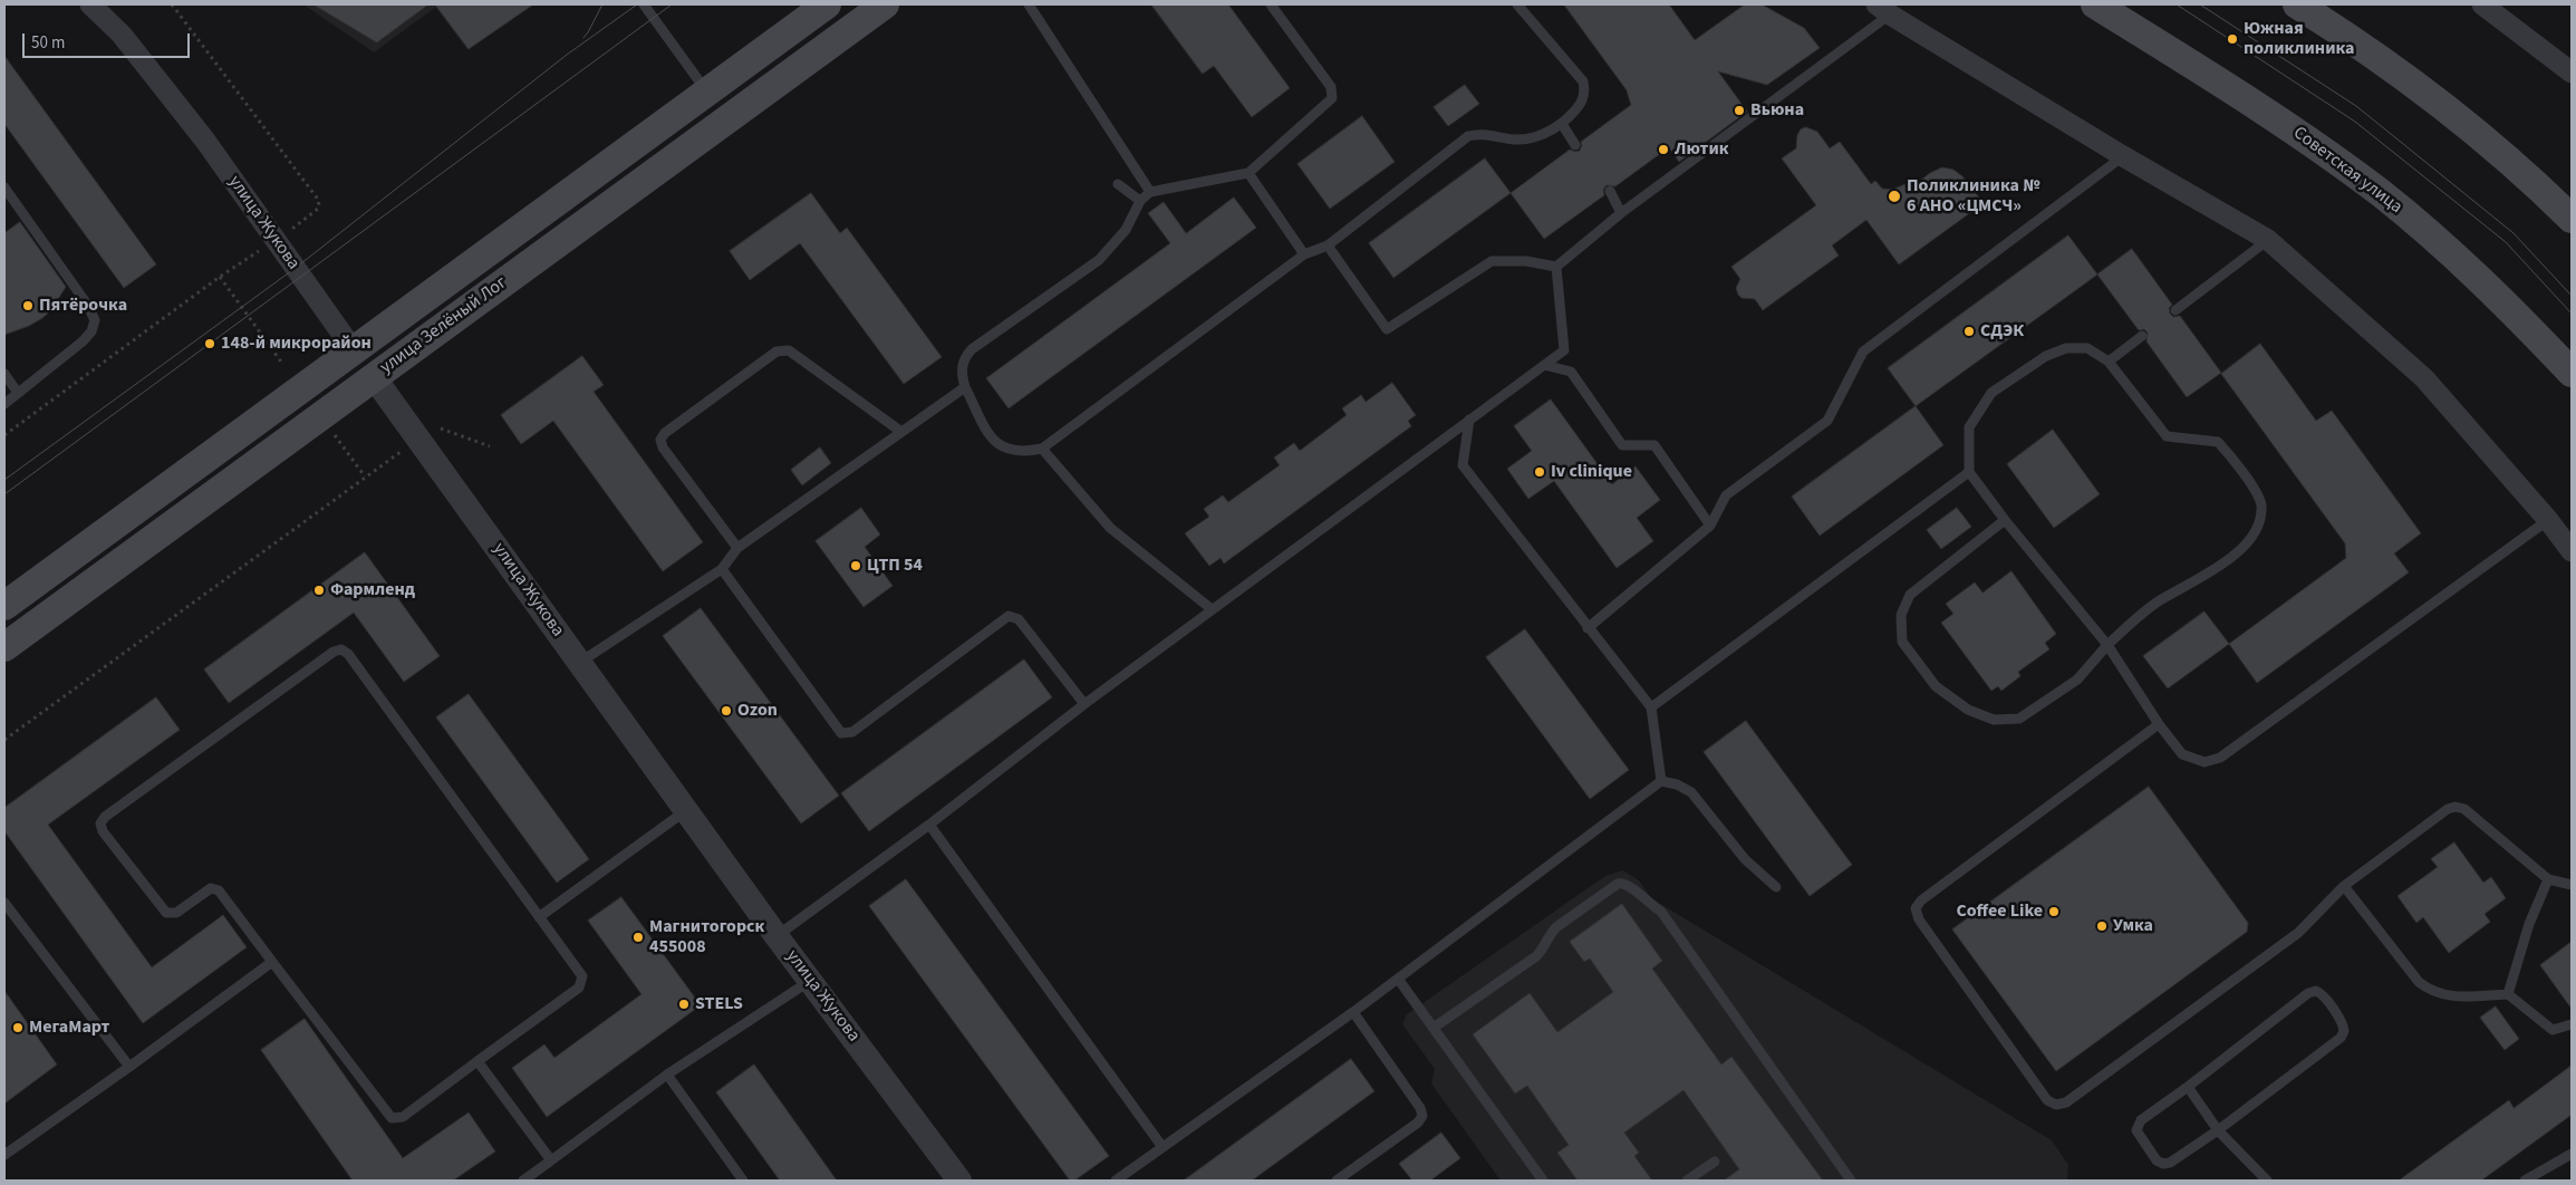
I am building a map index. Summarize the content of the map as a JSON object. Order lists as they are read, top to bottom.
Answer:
{
  "streets": {
    "main road": ["Советская улица", "улица Жукова", "улица Зелёный Лог"]
  },
  "crossings": [
    ["улица Жукова", "улица Зелёный Лог"]
  ],
  "places": [
    "Южная поликлиника",
    "Вьюна",
    "Лютик",
    "Поликлиника № 6 АНО «ЦМСЧ»",
    "Пятёрочка",
    "СДЭК",
    "148-й микрорайон",
    "Iv clinique",
    "ЦТП 54",
    "Фармленд",
    "Ozon",
    "Coffee Like",
    "Умка",
    "Магнитогорск 455008",
    "STELS",
    "МегаМарт"
  ],
  "scale_bar": "50 m"
}
